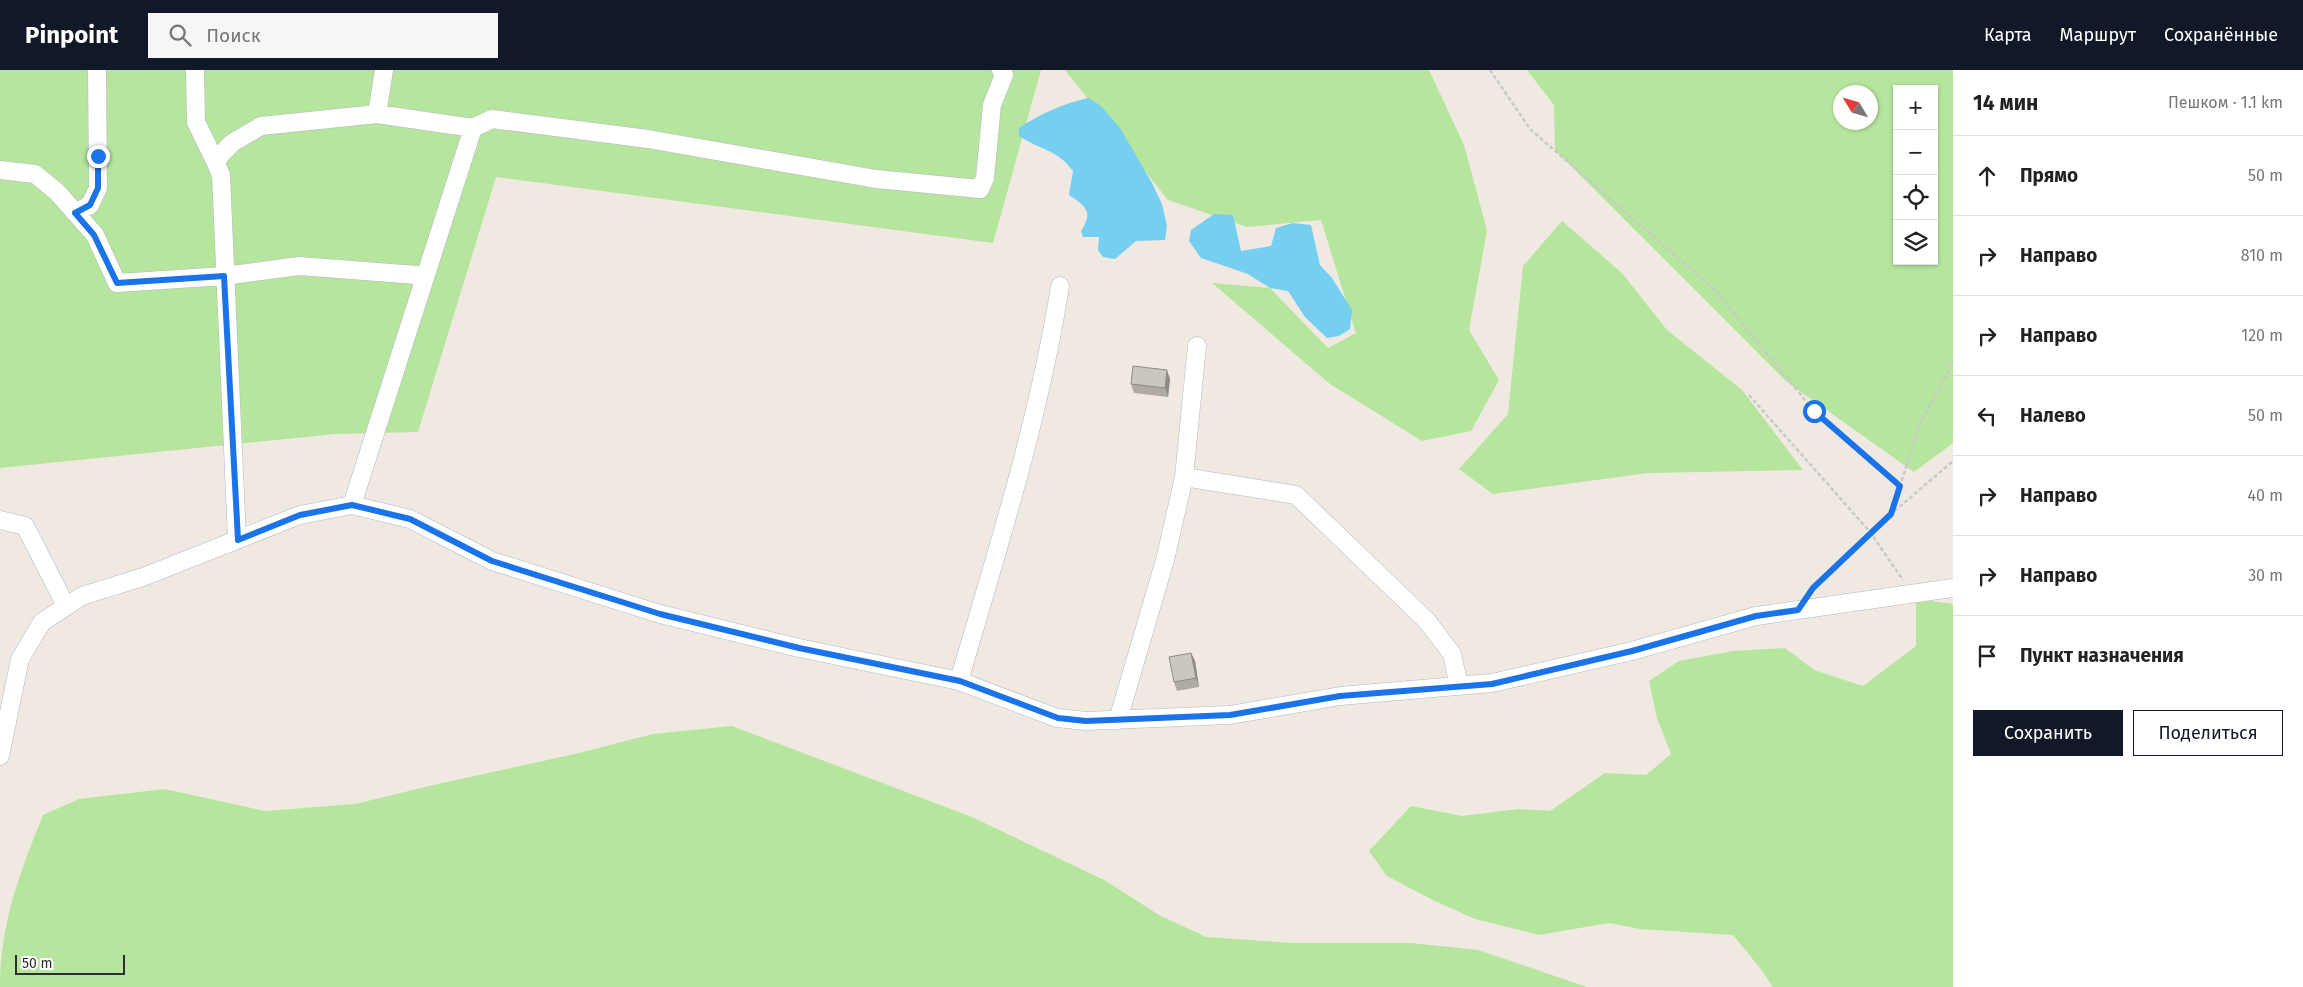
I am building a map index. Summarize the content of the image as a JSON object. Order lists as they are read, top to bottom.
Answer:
{
  "scale_bar": "50 m",
  "north": "top left",
  "page": {
    "header": "Pinpoint",
    "search": "Поиск",
    "nav": ["Карта", "Маршрут", "Сохранённые"],
    "heading": ["14 мин", "Пешком · 1.1 km"],
    "map_buttons": ["+", "−"],
    "list": [
      ["Прямо", "50 m"],
      ["Направо", "810 m"],
      ["Направо", "120 m"],
      ["Налево", "50 m"],
      ["Направо", "40 m"],
      ["Направо", "30 m"],
      "Пункт назначения"
    ],
    "buttons": ["Сохранить", "Поделиться"],
    "scale": "50 m"
  }
}
